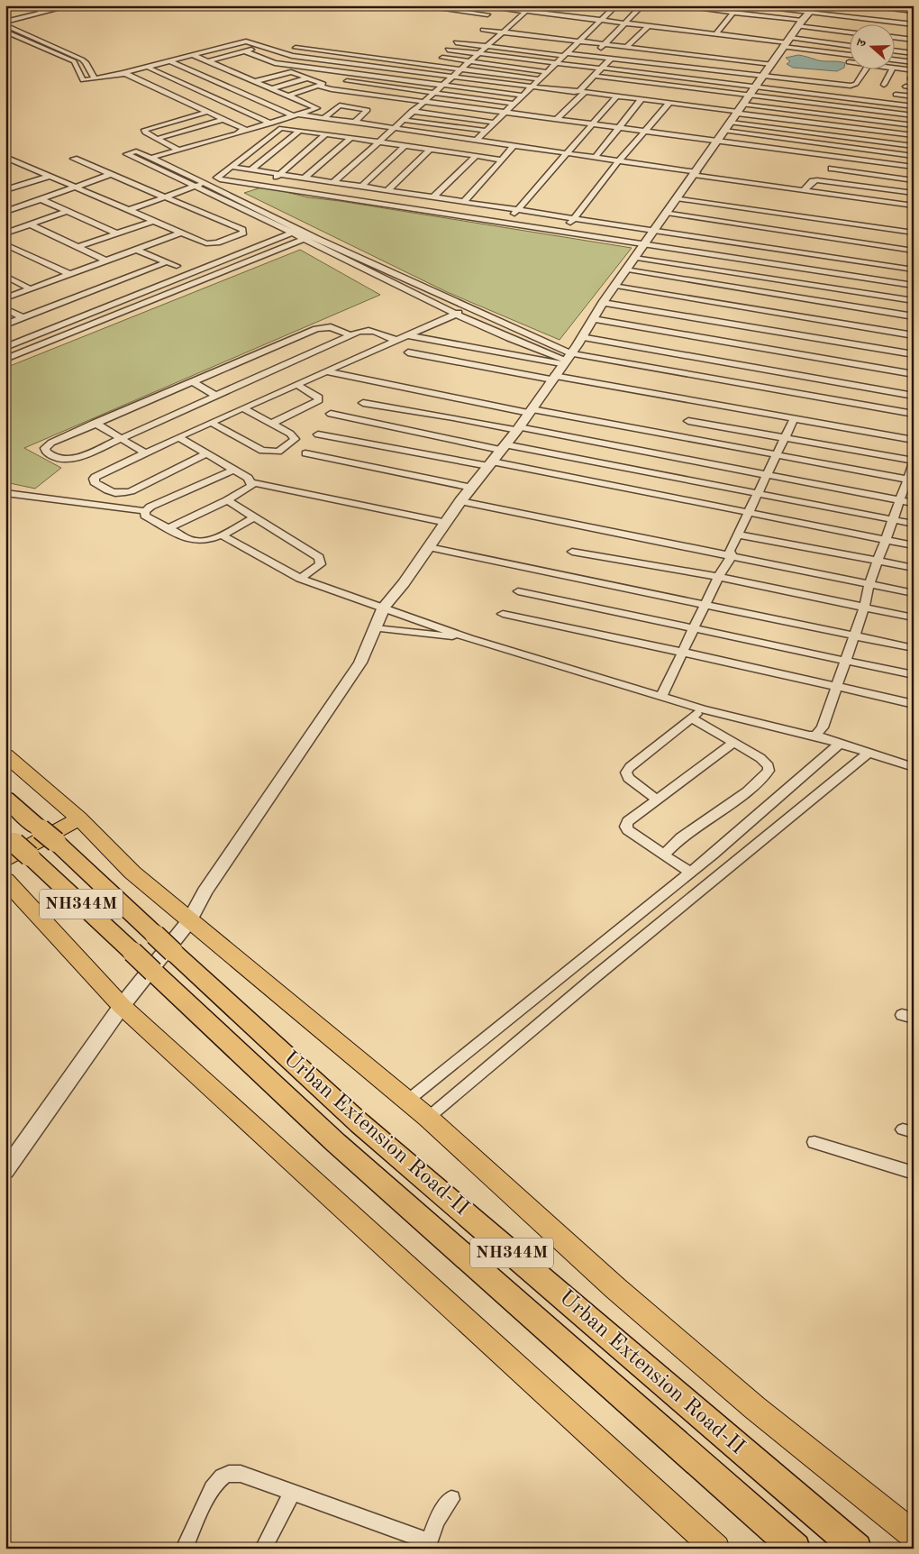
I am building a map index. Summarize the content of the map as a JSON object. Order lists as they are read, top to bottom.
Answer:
{
  "streets": {
    "highway": ["NH344M", "Urban Extension Road-II"]
  },
  "north": "left"
}
